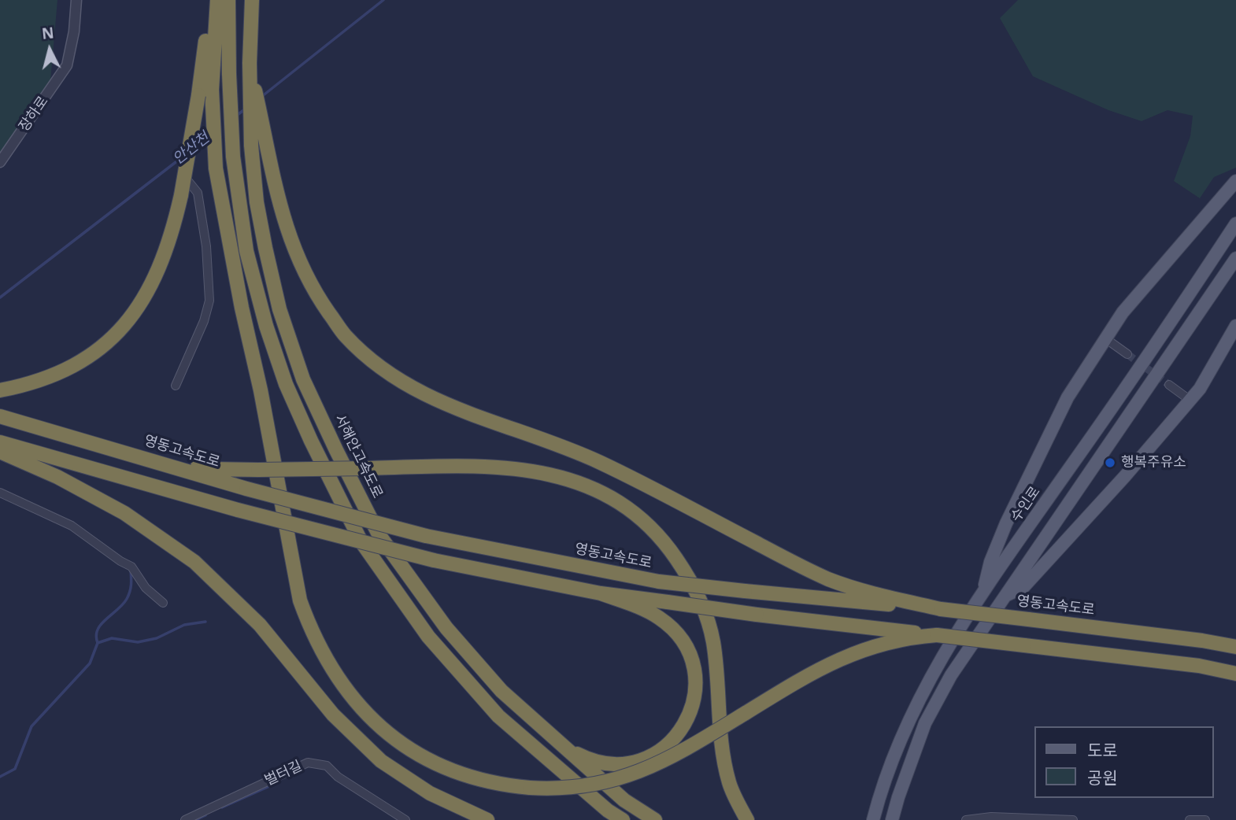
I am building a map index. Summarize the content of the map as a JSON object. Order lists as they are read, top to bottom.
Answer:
{
  "streets": {
    "highway": ["영동고속도로", "서해안고속도로"],
    "main road": ["수인로"],
    "street": ["장하로", "벌터길"]
  },
  "water": ["안산천"],
  "places": ["행복주유소"],
  "legend": ["도로", "공원"],
  "north": "top"
}
